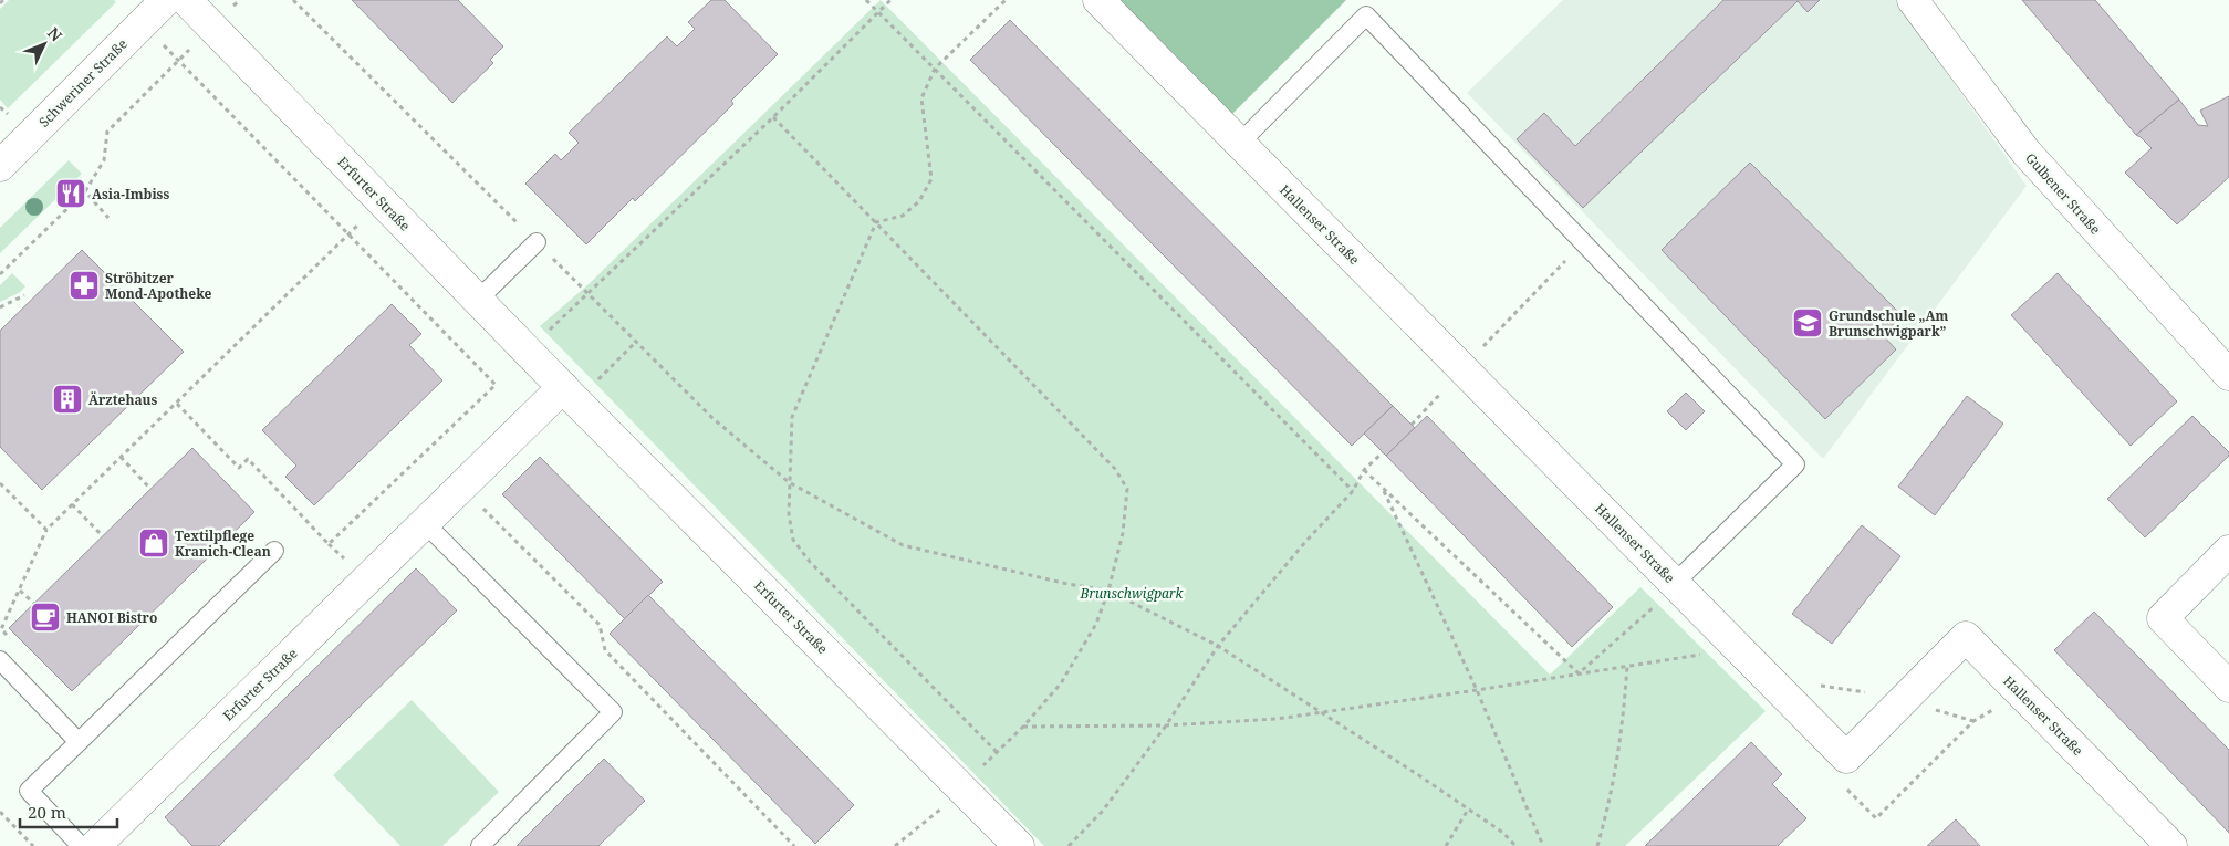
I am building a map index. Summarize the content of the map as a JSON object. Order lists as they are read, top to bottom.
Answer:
{
  "streets": {
    "street": [
      "Schweriner Straße",
      "Erfurter Straße",
      "Gulbener Straße",
      "Hallenser Straße"
    ]
  },
  "parks": ["Brunschwigpark"],
  "places": {
    "restaurant": ["Asia-Imbiss"],
    "pharmacy": ["Ströbitzer Mond-Apotheke"],
    "school or university": ["Grundschule „Am Brunschwigpark”"],
    "building": ["Ärztehaus"],
    "shop": ["Textilpflege Kranich-Clean"],
    "cafe": ["HANOI Bistro"]
  },
  "scale_bar": "20 m",
  "north": "top right"
}
